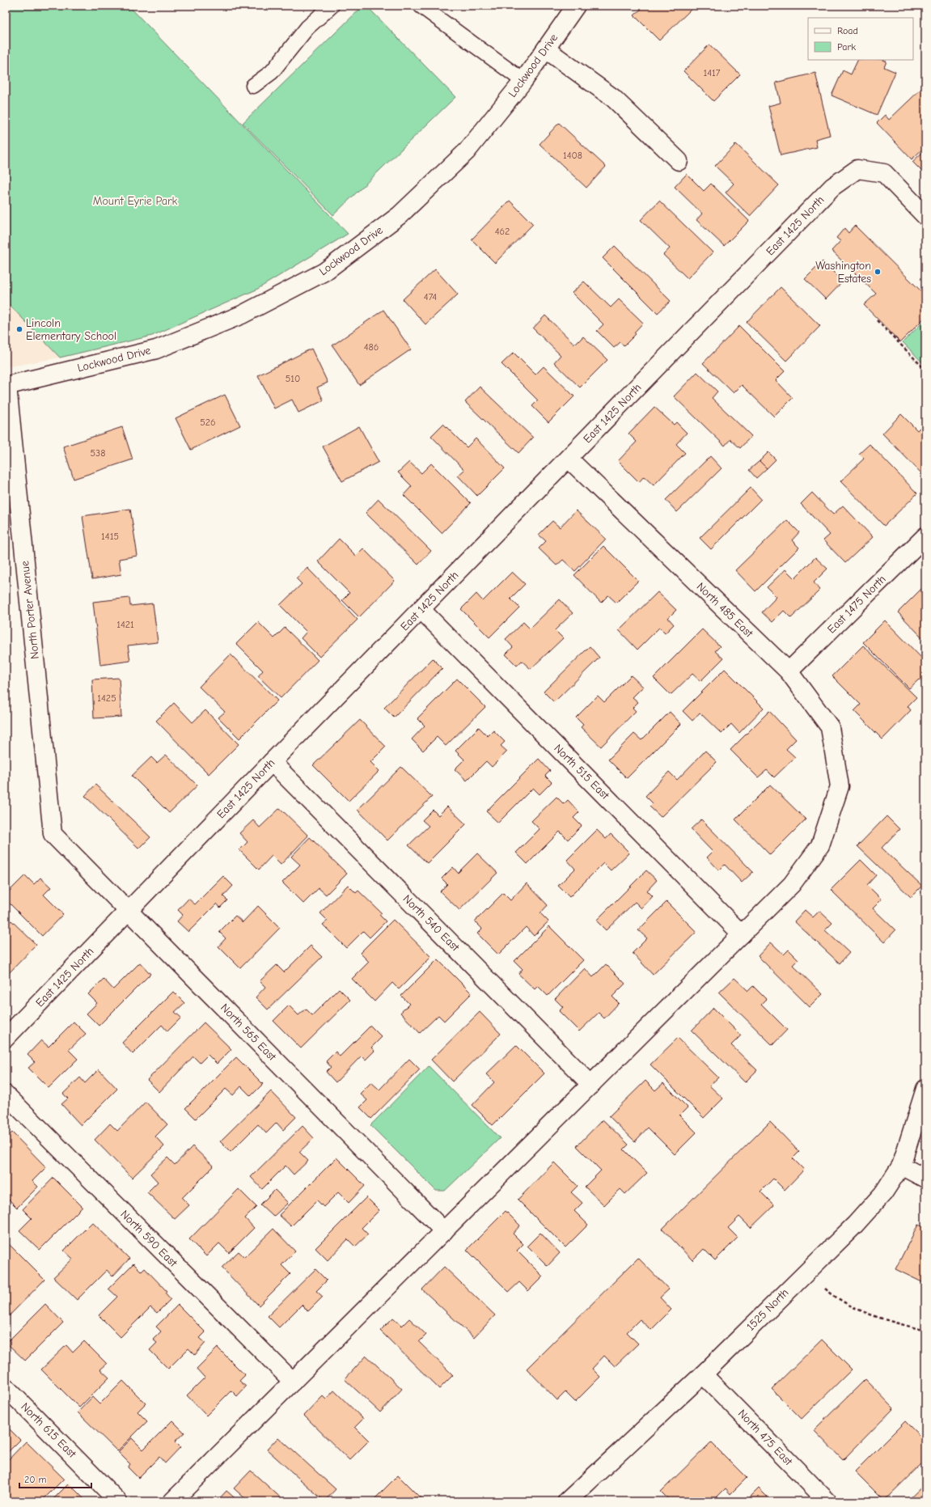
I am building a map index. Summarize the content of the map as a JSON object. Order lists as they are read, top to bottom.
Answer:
{
  "streets": {
    "street": [
      "Lockwood Drive",
      "East 1425 North",
      "East 1475 North",
      "North Porter Avenue",
      "North 485 East",
      "North 515 East",
      "North 540 East",
      "North 565 East",
      "North 590 East",
      "1525 North",
      "North 615 East",
      "North 475 East"
    ]
  },
  "crossings": [
    ["Lockwood Drive", "North Porter Avenue"],
    ["East 1425 North", "North 485 East"],
    ["East 1425 North", "North 515 East"],
    ["East 1425 North", "North 540 East"],
    ["East 1425 North", "North 565 East"],
    ["East 1475 North", "North 485 East"],
    ["North Porter Avenue", "North 565 East"],
    ["North 485 East", "North 515 East"],
    ["1525 North", "North 475 East"]
  ],
  "parks": ["Mount Eyrie Park"],
  "places": ["Washington Estates", "Lincoln Elementary School"],
  "house_numbers": [
    "1417",
    "1408",
    "462",
    "474",
    "486",
    "510",
    "526",
    "538",
    "1415",
    "1421",
    "1425"
  ],
  "legend": ["Road", "Park"],
  "scale_bar": "20 m"
}
